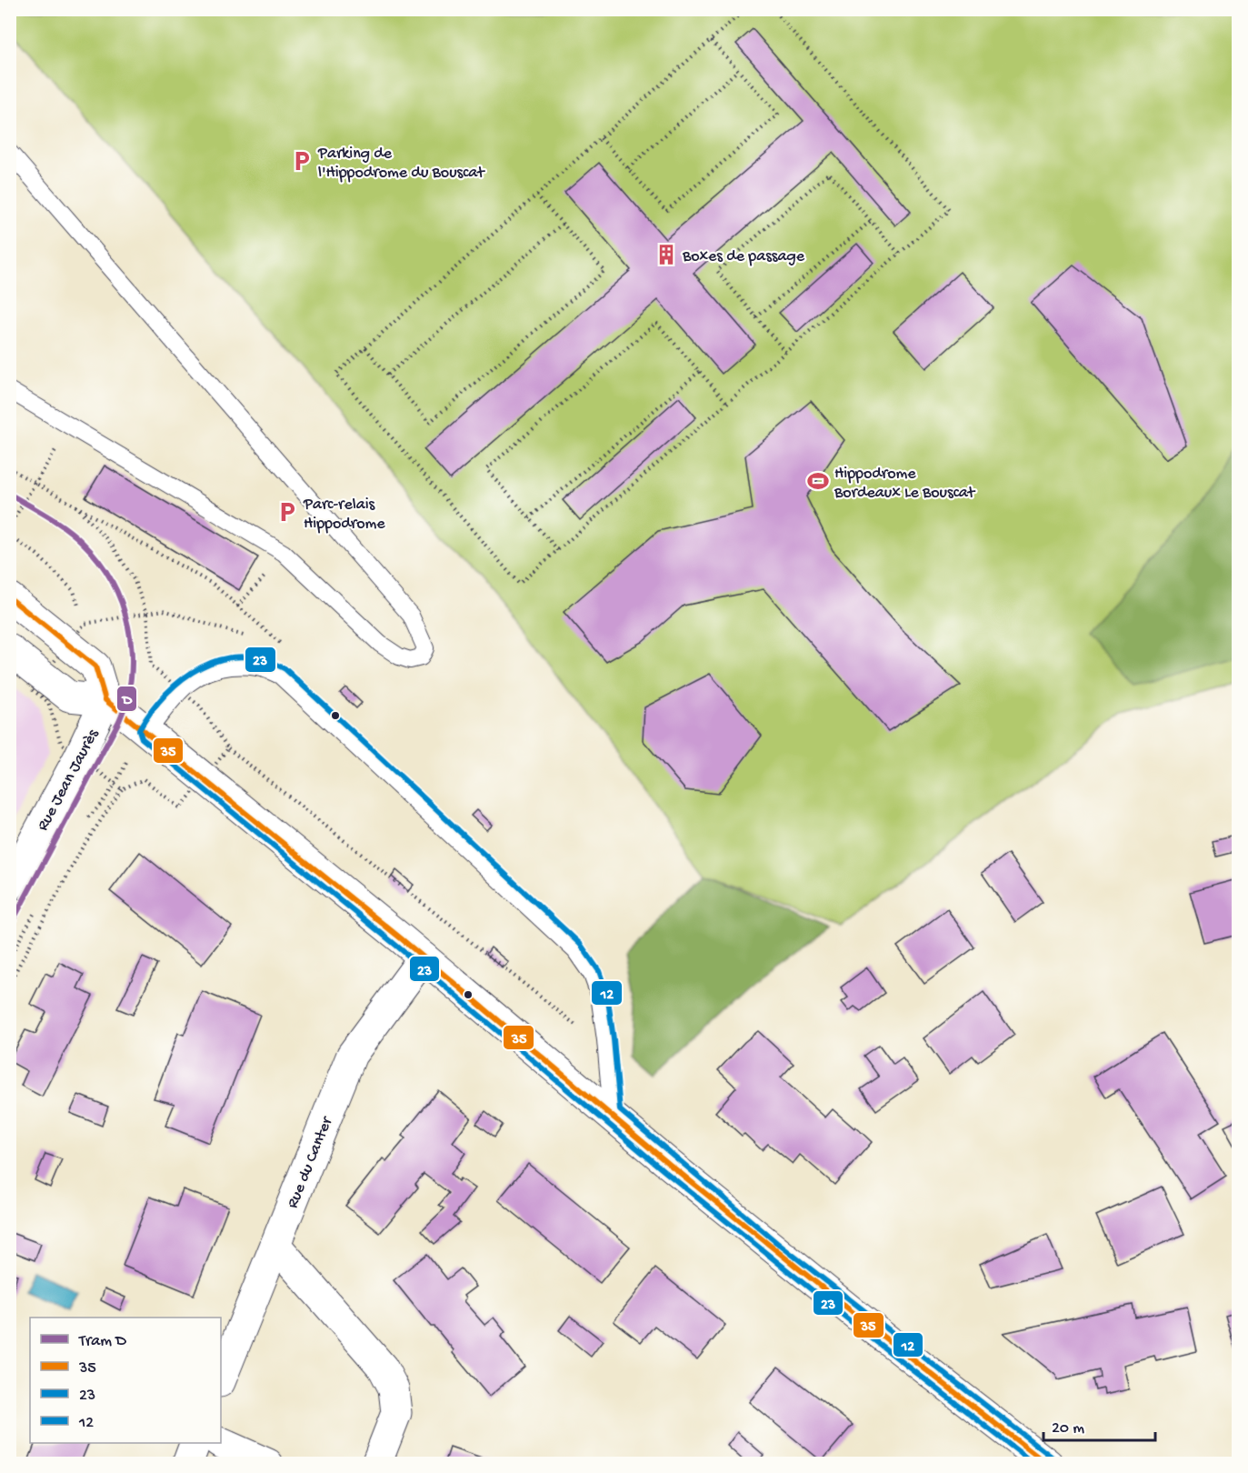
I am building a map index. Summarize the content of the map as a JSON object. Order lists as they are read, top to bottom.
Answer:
{
  "streets": {
    "street": ["Rue Jean Jaurès", "Rue du Canter"]
  },
  "places": {
    "parking": ["Parking de l'Hippodrome du Bouscat", "Parc-relais Hippodrome"],
    "building": ["Boxes de passage"],
    "sports": ["Hippodrome Bordeaux Le Bouscat"]
  },
  "lines": [
    "tram line D",
    "transit line 35",
    "transit line 23",
    "transit line 12"
  ],
  "legend": [
    "Tram D",
    "35",
    "23",
    "12"
  ],
  "scale_bar": "20 m"
}
